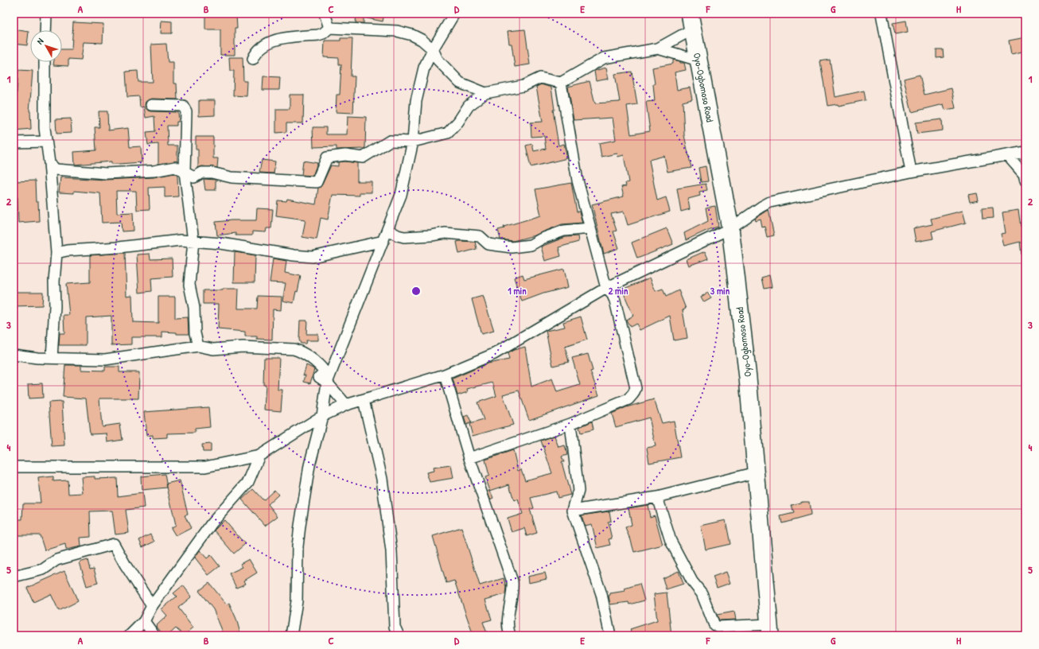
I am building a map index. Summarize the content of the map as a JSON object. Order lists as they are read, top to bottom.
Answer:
{
  "streets": {
    "highway": ["Oyo-Ogbomoso Road"]
  },
  "north": "top left",
  "grid": {
    "columns": [
      "A",
      "B",
      "C",
      "D",
      "E",
      "F",
      "G",
      "H"
    ],
    "rows": [
      "1",
      "2",
      "3",
      "4",
      "5"
    ]
  },
  "rings": ["1 min", "2 min", "3 min"]
}
